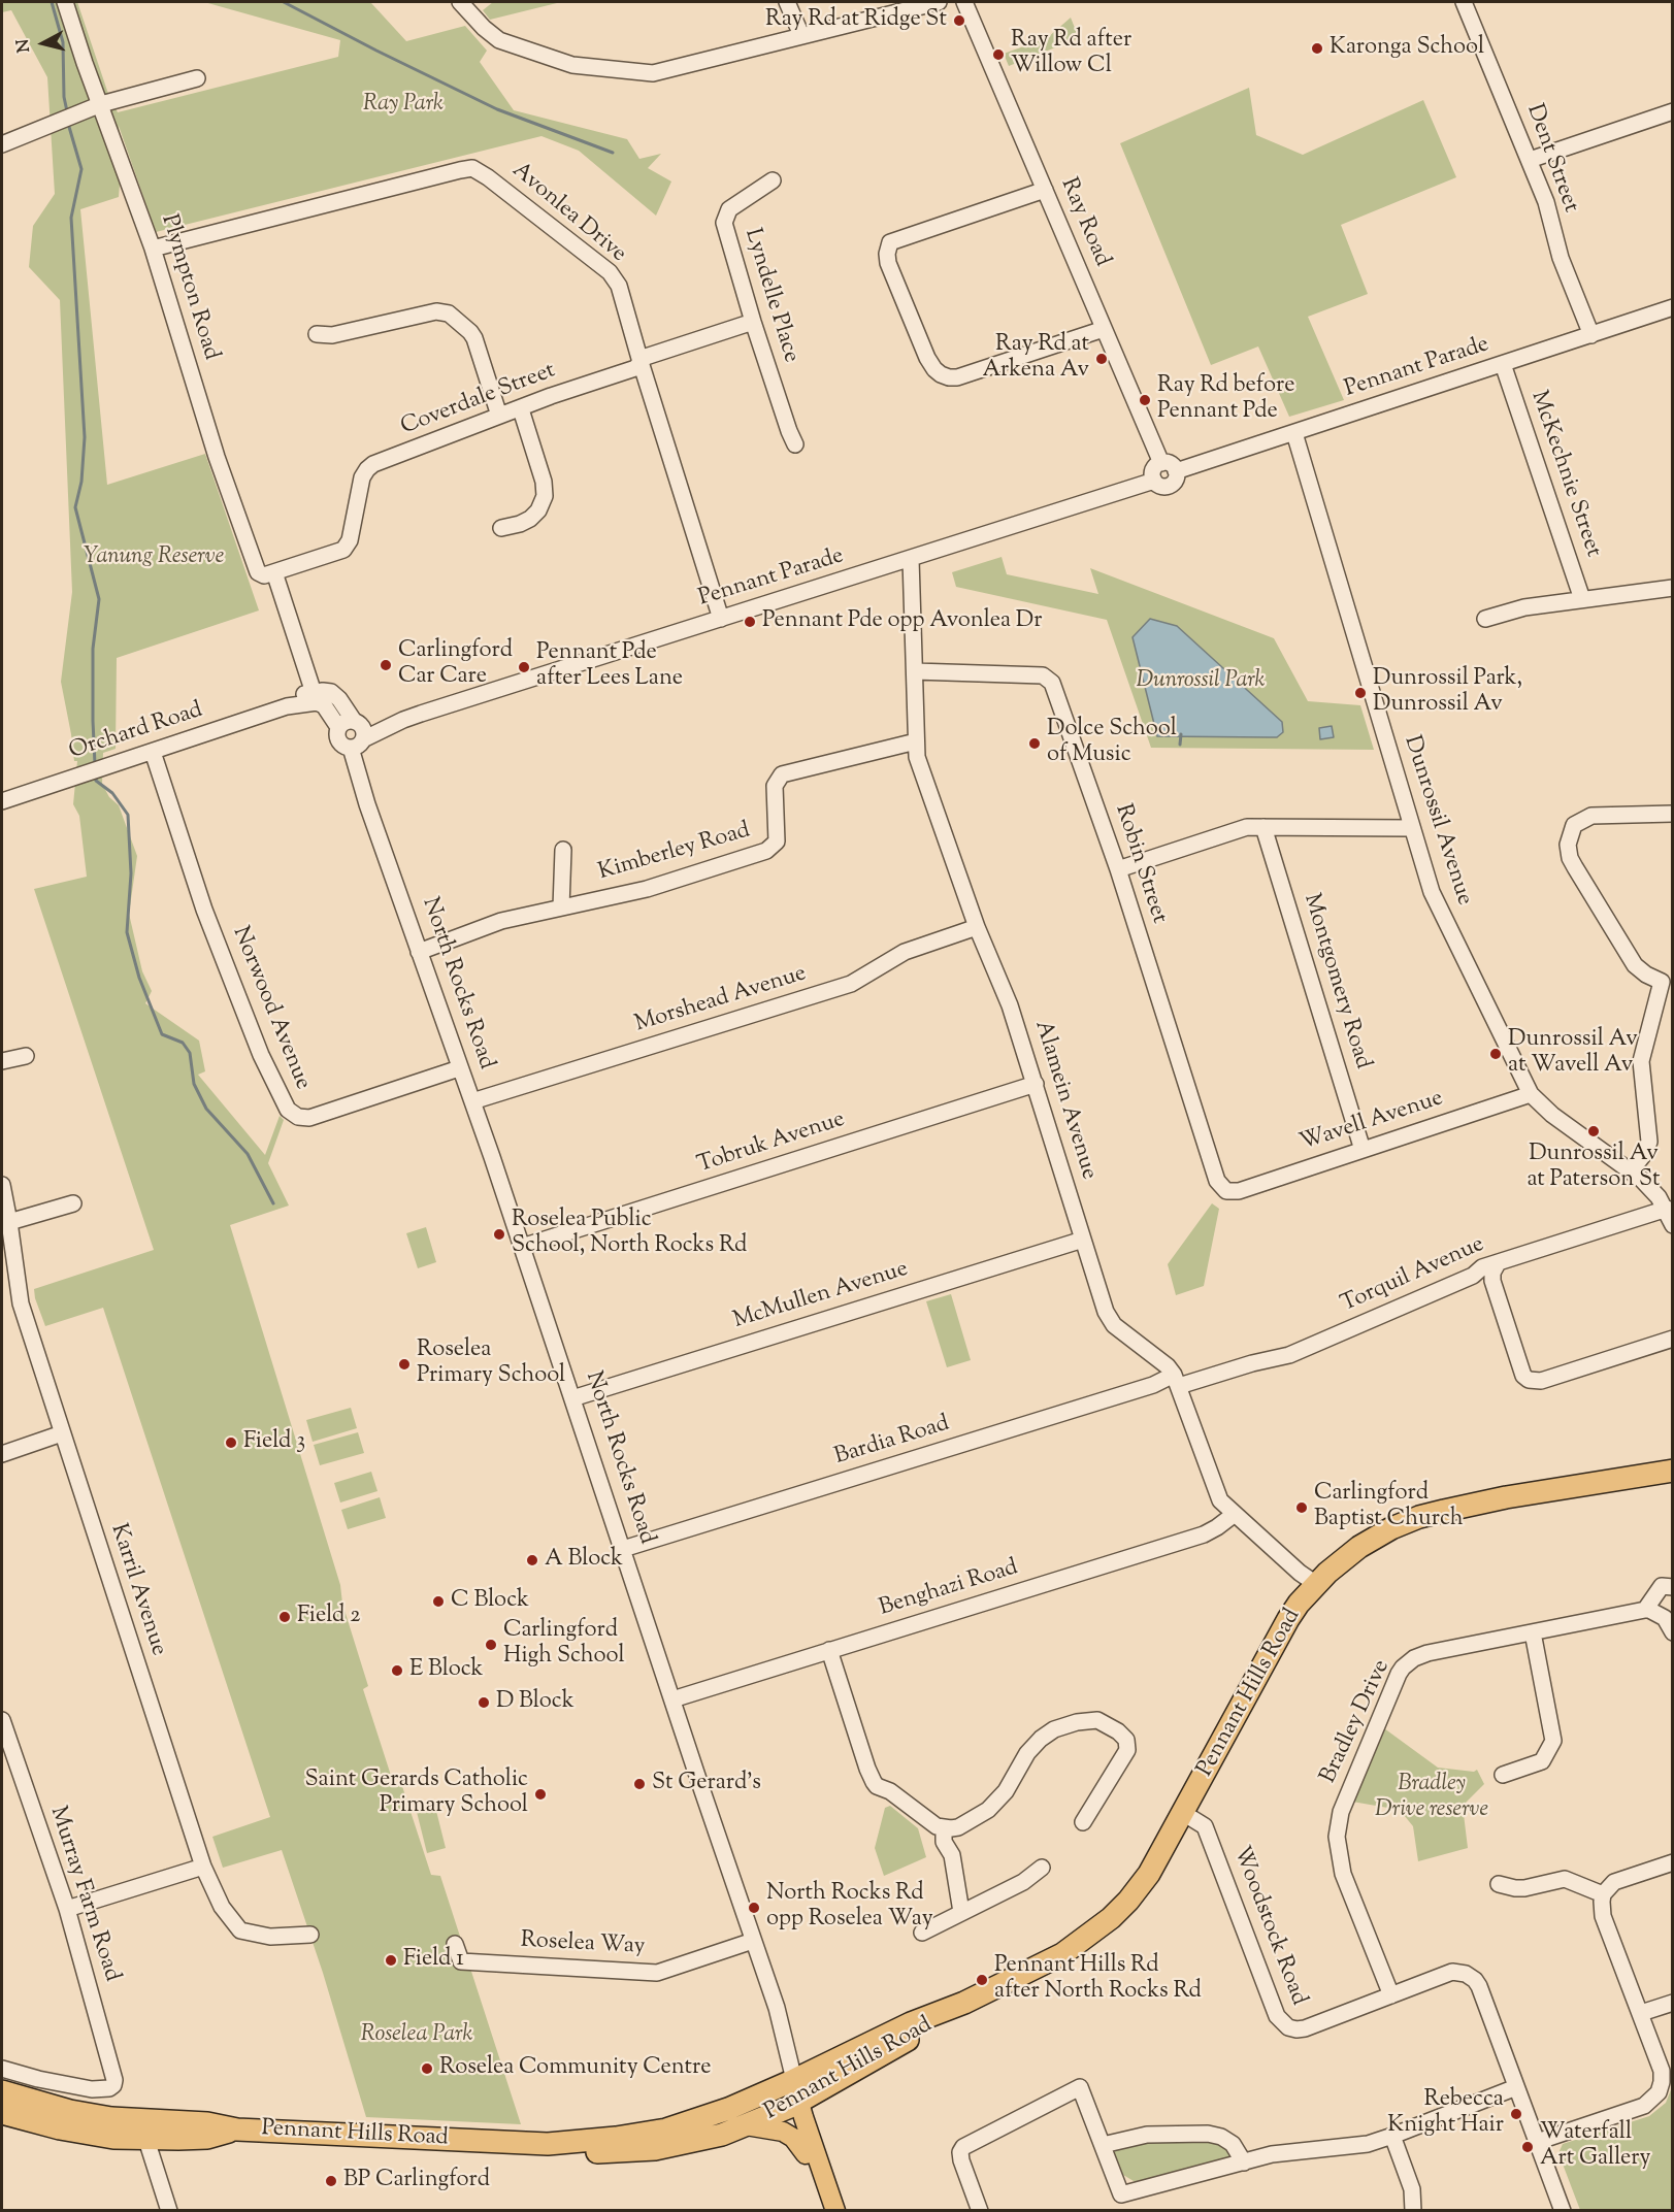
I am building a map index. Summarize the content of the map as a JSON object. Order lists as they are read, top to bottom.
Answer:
{
  "streets": {
    "highway": ["Pennant Hills Road"],
    "main road": ["North Rocks Road"],
    "street": [
      "Dent Street",
      "Avonlea Drive",
      "Ray Road",
      "Plympton Road",
      "Lyndelle Place",
      "Pennant Parade",
      "Coverdale Street",
      "McKechnie Street",
      "Orchard Road",
      "Dunrossil Avenue",
      "Kimberley Road",
      "Robin Street",
      "Montgomery Road",
      "Morshead Avenue",
      "Norwood Avenue",
      "Alamein Avenue",
      "Wavell Avenue",
      "Tobruk Avenue",
      "Torquil Avenue",
      "McMullen Avenue",
      "Bardia Road",
      "Benghazi Road",
      "Karril Avenue",
      "Bradley Drive",
      "Murray Farm Road",
      "Woodstock Road",
      "Roselea Way"
    ]
  },
  "crossings": [
    ["Dent Street", "Pennant Parade"],
    ["Avonlea Drive", "Plympton Road"],
    ["Avonlea Drive", "Pennant Parade"],
    ["Avonlea Drive", "Coverdale Street"],
    ["Ray Road", "Pennant Parade"],
    ["Plympton Road", "Coverdale Street"],
    ["Lyndelle Place", "Coverdale Street"],
    ["Pennant Parade", "McKechnie Street"],
    ["Pennant Parade", "Dunrossil Avenue"],
    ["Pennant Parade", "North Rocks Road"],
    ["Pennant Parade", "Alamein Avenue"],
    ["Orchard Road", "North Rocks Road"],
    ["Orchard Road", "Norwood Avenue"],
    ["Dunrossil Avenue", "Wavell Avenue"],
    ["Dunrossil Avenue", "Torquil Avenue"],
    ["Kimberley Road", "North Rocks Road"],
    ["Kimberley Road", "Alamein Avenue"],
    ["Robin Street", "Alamein Avenue"],
    ["Robin Street", "Wavell Avenue"],
    ["Montgomery Road", "Wavell Avenue"],
    ["North Rocks Road", "Morshead Avenue"],
    ["North Rocks Road", "Norwood Avenue"],
    ["North Rocks Road", "Tobruk Avenue"],
    ["North Rocks Road", "McMullen Avenue"],
    ["North Rocks Road", "Bardia Road"],
    ["North Rocks Road", "Benghazi Road"],
    ["North Rocks Road", "Pennant Hills Road"],
    ["North Rocks Road", "Roselea Way"],
    ["Morshead Avenue", "Alamein Avenue"],
    ["Alamein Avenue", "Tobruk Avenue"],
    ["Alamein Avenue", "Torquil Avenue"],
    ["Alamein Avenue", "McMullen Avenue"],
    ["Alamein Avenue", "Bardia Road"],
    ["Alamein Avenue", "Benghazi Road"],
    ["Alamein Avenue", "Pennant Hills Road"],
    ["Torquil Avenue", "Bardia Road"],
    ["Pennant Hills Road", "Woodstock Road"],
    ["Bradley Drive", "Woodstock Road"]
  ],
  "parks": [
    "Ray Park",
    "Yanung Reserve",
    "Dunrossil Park",
    "Bradley Drive reserve",
    "Roselea Park"
  ],
  "places": [
    "Ray Rd at Ridge St",
    "Karonga School",
    "Ray Rd after Willow Cl",
    "Ray Rd at Arkena Av",
    "Ray Rd before Pennant Pde",
    "Pennant Pde opp Avonlea Dr",
    "Carlingford Car Care",
    "Pennant Pde after Lees Lane",
    "Dunrossil Park, Dunrossil Av",
    "Dolce School of Music",
    "Dunrossil Av at Wavell Av",
    "Dunrossil Av at Paterson St",
    "Roselea Public School, North Rocks Rd",
    "Roselea Primary School",
    "Field 3",
    "Carlingford Baptist Church",
    "A Block",
    "C Block",
    "Field 2",
    "Carlingford High School",
    "E Block",
    "D Block",
    "St Gerard's",
    "Saint Gerards Catholic Primary School",
    "North Rocks Rd opp Roselea Way",
    "Field 1",
    "Pennant Hills Rd after North Rocks Rd",
    "Roselea Community Centre",
    "Rebecca Knight Hair",
    "Waterfall Art Gallery",
    "BP Carlingford"
  ],
  "north": "left"
}
